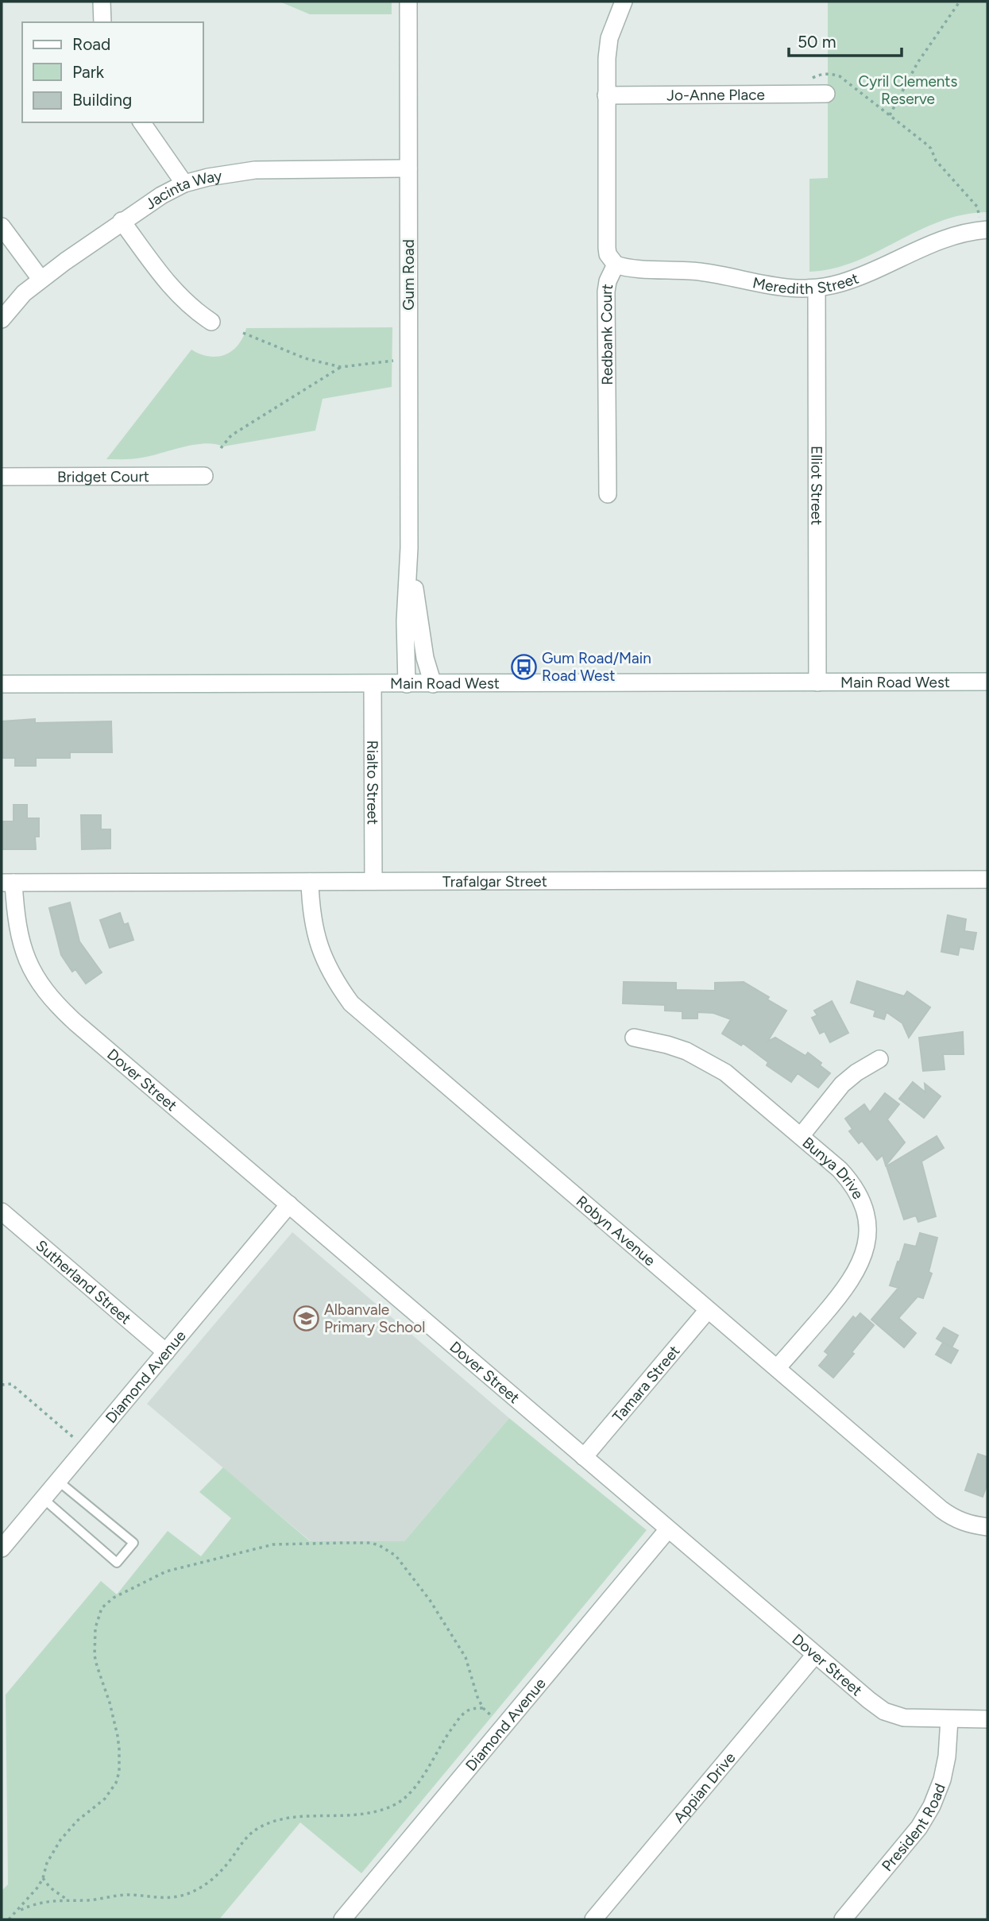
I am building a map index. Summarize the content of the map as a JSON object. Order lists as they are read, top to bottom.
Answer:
{
  "streets": {
    "street": [
      "Jo-Anne Place",
      "Jacinta Way",
      "Gum Road",
      "Meredith Street",
      "Redbank Court",
      "Bridget Court",
      "Elliot Street",
      "Main Road West",
      "Rialto Street",
      "Trafalgar Street",
      "Dover Street",
      "Bunya Drive",
      "Robyn Avenue",
      "Sutherland Street",
      "Diamond Avenue",
      "Tamara Street",
      "Appian Drive",
      "President Road"
    ]
  },
  "crossings": [
    ["Jo-Anne Place", "Redbank Court"],
    ["Jacinta Way", "Gum Road"],
    ["Gum Road", "Main Road West"],
    ["Meredith Street", "Redbank Court"],
    ["Meredith Street", "Elliot Street"],
    ["Elliot Street", "Main Road West"],
    ["Main Road West", "Rialto Street"],
    ["Rialto Street", "Trafalgar Street"],
    ["Trafalgar Street", "Dover Street"],
    ["Trafalgar Street", "Robyn Avenue"],
    ["Dover Street", "Diamond Avenue"],
    ["Dover Street", "Tamara Street"],
    ["Dover Street", "Appian Drive"],
    ["Dover Street", "President Road"],
    ["Bunya Drive", "Robyn Avenue"],
    ["Robyn Avenue", "Tamara Street"],
    ["Sutherland Street", "Diamond Avenue"]
  ],
  "parks": ["Cyril Clements Reserve"],
  "places": {
    "bus stop": ["Gum Road/Main Road West"],
    "school or university": ["Albanvale Primary School"]
  },
  "legend": ["Road", "Park", "Building"],
  "scale_bar": "50 m"
}
